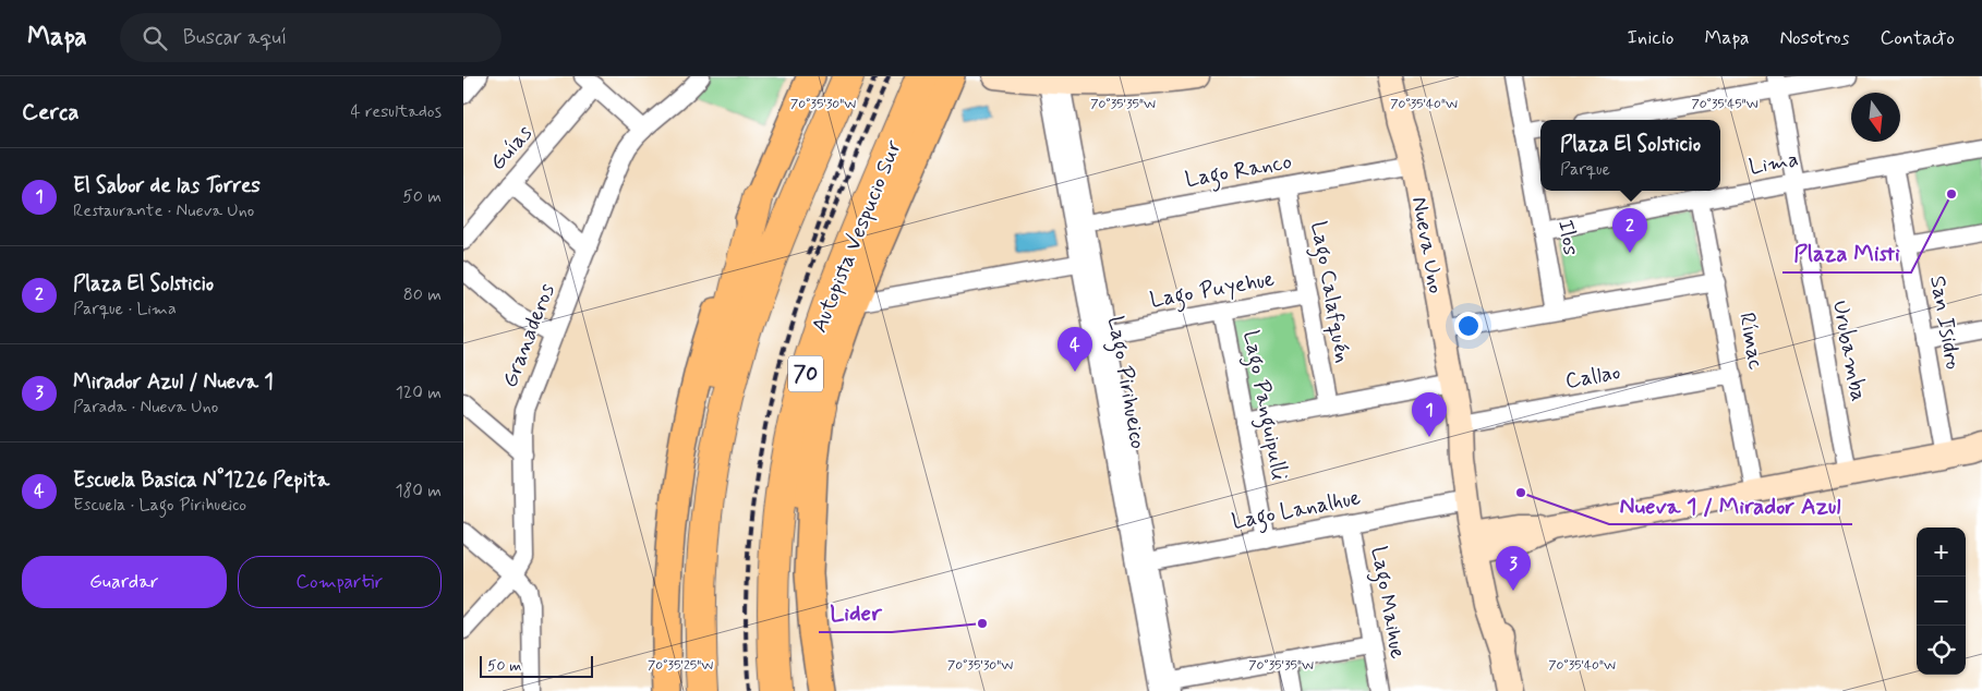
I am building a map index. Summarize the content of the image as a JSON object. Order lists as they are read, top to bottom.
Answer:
{
  "streets": {
    "highway": ["Autopista Vespucio Sur", "70"],
    "street": [
      "Guías",
      "Lima",
      "Lago Ranco",
      "Ilos",
      "Nueva Uno",
      "Lago Puyehue",
      "Lago Calafquén",
      "San Isidro",
      "Granaderos",
      "Rímac",
      "Urubamba",
      "Callao",
      "Lago Pirihueico",
      "Lago Panguipulli",
      "Lago Lanalhue",
      "Lago Maihue"
    ]
  },
  "crossings": [
    ["Lima", "Ilos"],
    ["Lima", "San Isidro"],
    ["Lima", "Rímac"],
    ["Lima", "Urubamba"],
    ["Lago Ranco", "Nueva Uno"],
    ["Lago Ranco", "Lago Calafquén"],
    ["Lago Ranco", "Lago Pirihueico"],
    ["Nueva Uno", "Callao"],
    ["Nueva Uno", "Lago Lanalhue"],
    ["Lago Puyehue", "Lago Calafquén"],
    ["Lago Puyehue", "Lago Pirihueico"],
    ["Lago Puyehue", "Lago Panguipulli"],
    ["Rímac", "Callao"],
    ["Lago Pirihueico", "Lago Lanalhue"],
    ["Lago Panguipulli", "Lago Lanalhue"],
    ["Lago Lanalhue", "Lago Maihue"]
  ],
  "places": ["Plaza Misti", "Nueva 1 / Mirador Azul", "Lider"],
  "scale_bar": "50 m",
  "north": "bottom",
  "page": {
    "header": "Mapa",
    "search": "Buscar aquí",
    "nav": [
      "Inicio",
      "Mapa",
      "Nosotros",
      "Contacto"
    ],
    "heading": ["Cerca", "4 resultados"],
    "popup": ["Plaza El Solsticio", "Parque"],
    "list": [
      {
        "mark": "1",
        "name": "El Sabor de las Torres",
        "note": "Restaurante · Nueva Uno",
        "value": "50 m"
      },
      {
        "mark": "2",
        "name": "Plaza El Solsticio",
        "note": "Parque · Lima",
        "value": "80 m"
      },
      {
        "mark": "3",
        "name": "Mirador Azul / Nueva 1",
        "note": "Parada · Nueva Uno",
        "value": "120 m"
      },
      {
        "mark": "4",
        "name": "Escuela Basica N°1226 Pepita",
        "note": "Escuela · Lago Pirihueico",
        "value": "180 m"
      }
    ],
    "pins": [
      "2",
      "4",
      "1",
      "3"
    ],
    "map_buttons": ["+", "−"],
    "buttons": ["Guardar", "Compartir"],
    "scale": "50 m"
  },
  "coordinates": [
    "70°35'30\"W",
    "70°35'35\"W",
    "70°35'40\"W",
    "70°35'45\"W",
    "70°35'25\"W"
  ]
}
